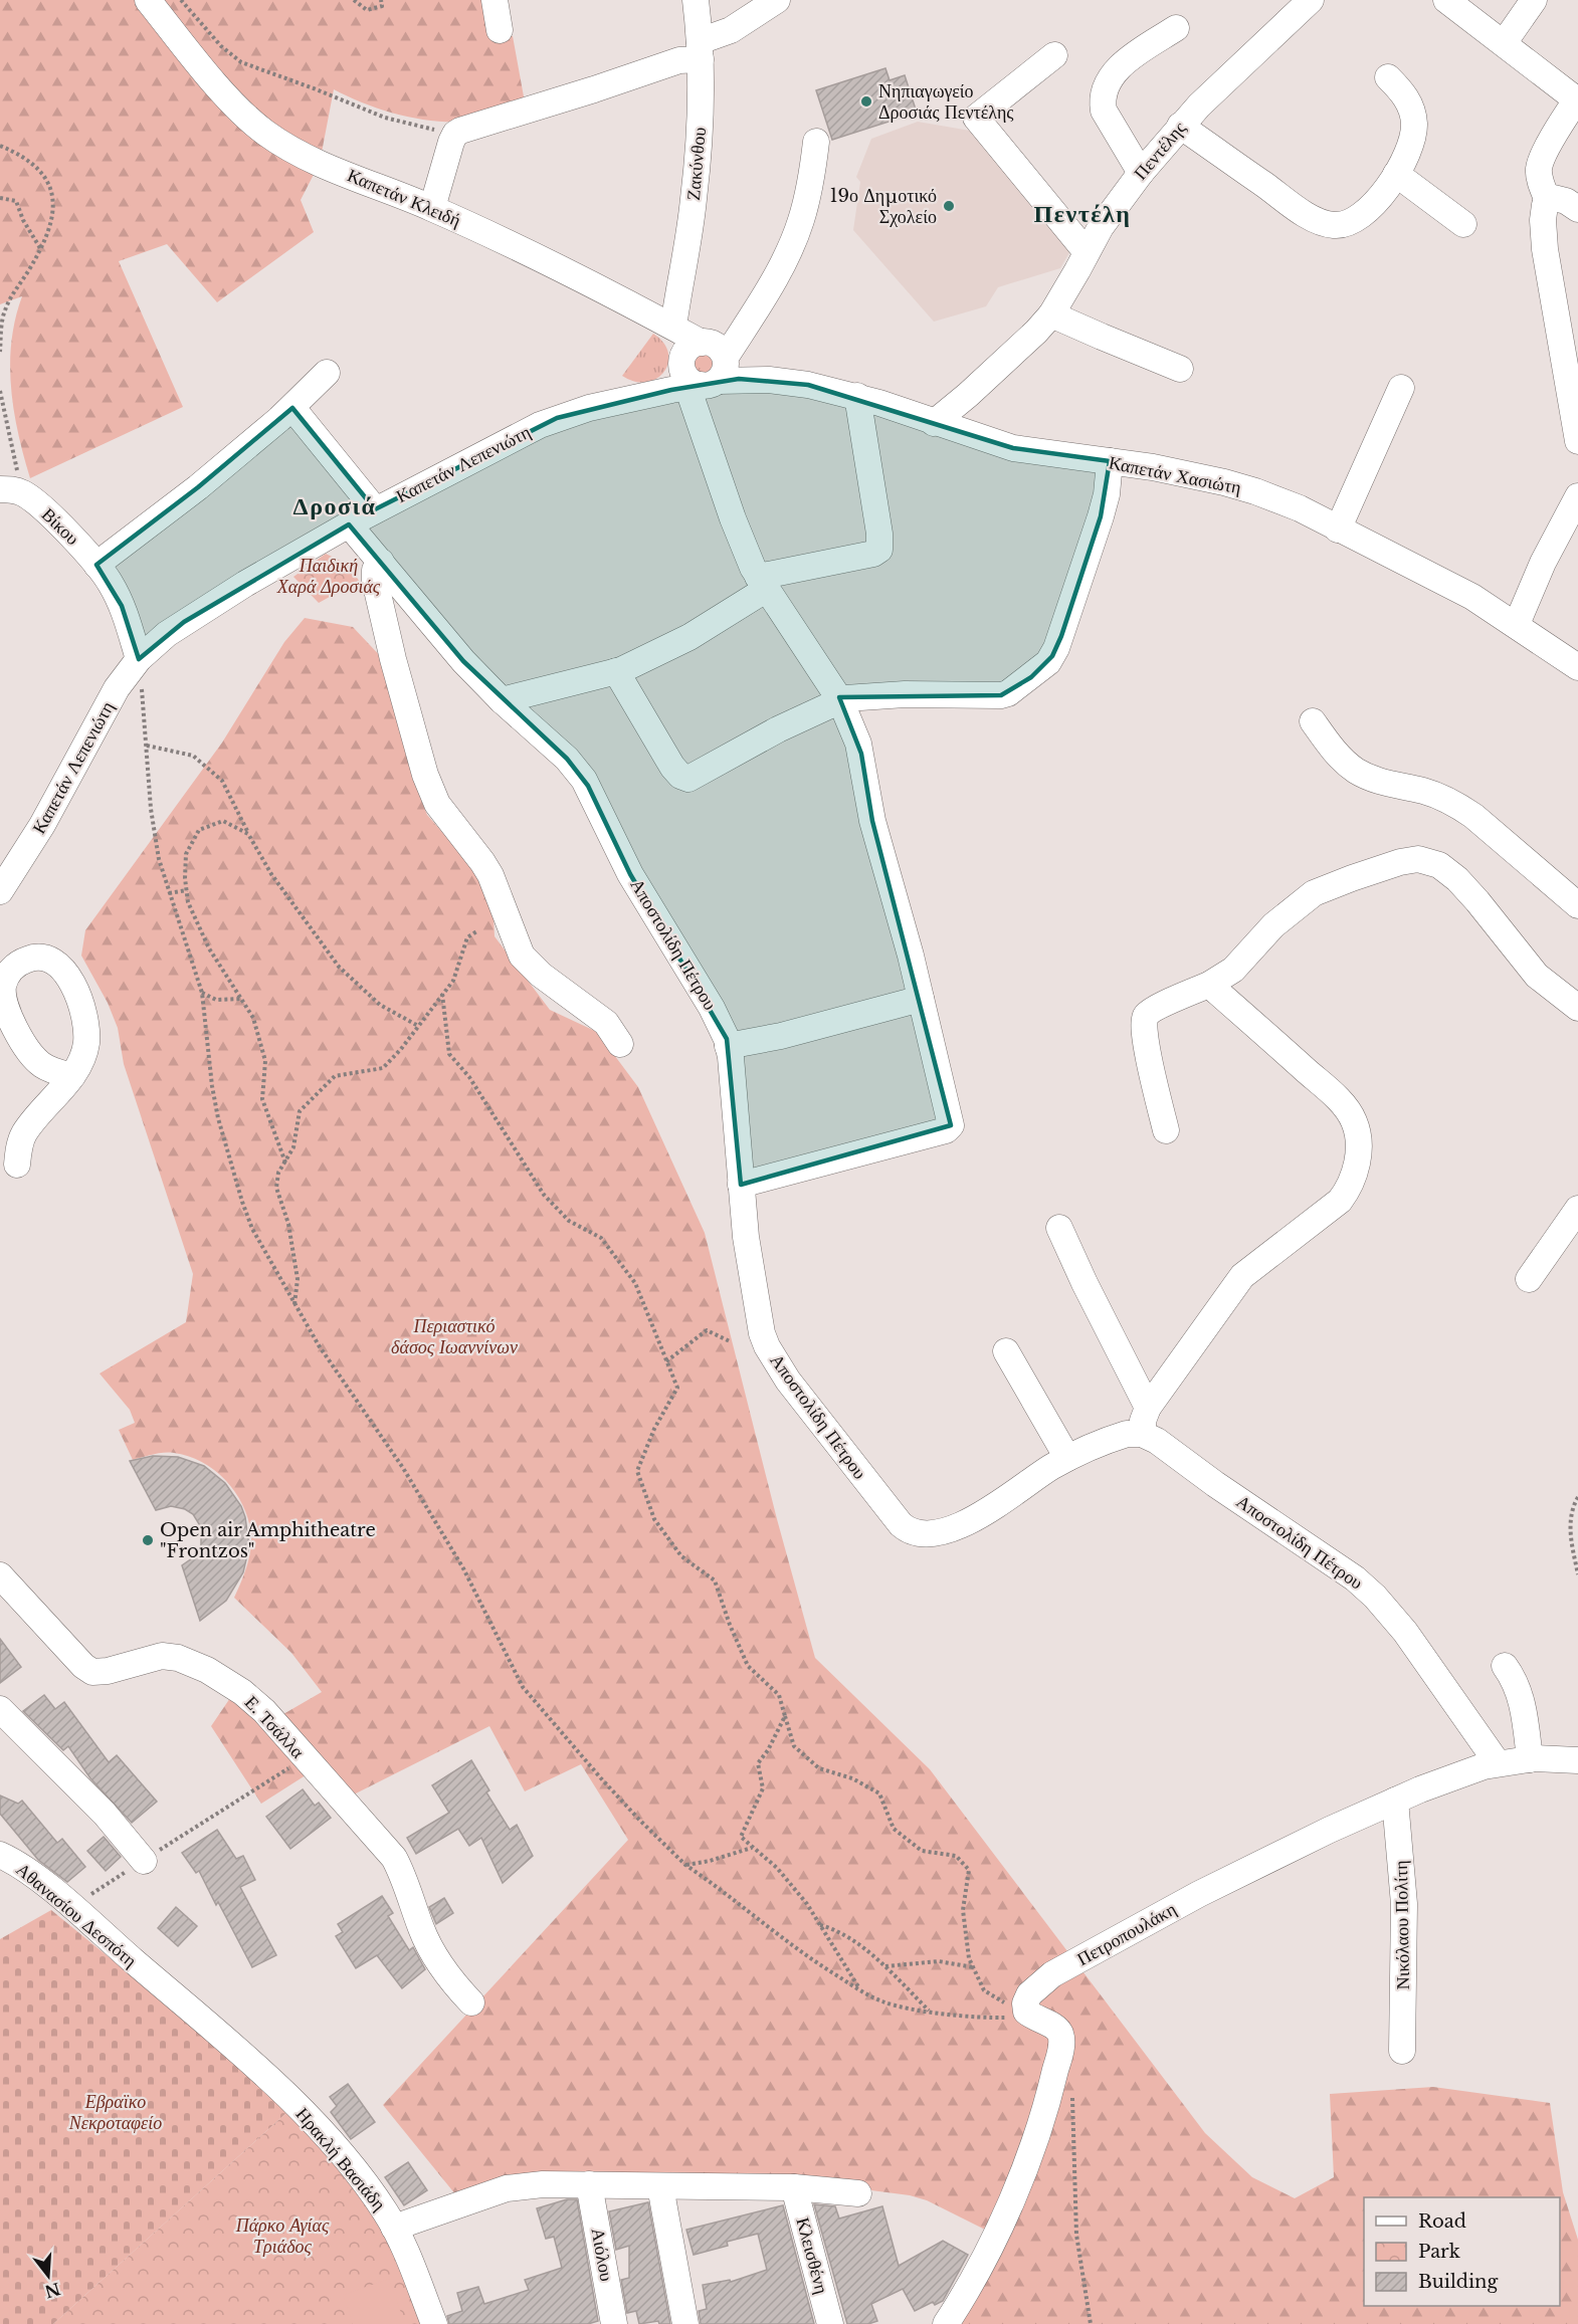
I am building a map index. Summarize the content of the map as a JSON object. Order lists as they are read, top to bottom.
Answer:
{
  "streets": {
    "street": [
      "Πεντέλης",
      "Ζακύνθου",
      "Καπετάν Κλειδή",
      "Καπετάν Λεπενιώτη",
      "Καπετάν Χασιώτη",
      "Βίκου",
      "Αποστολίδη Πέτρου",
      "Ε. Τσάλλα",
      "Αθανασίου Δεσπότη",
      "Νικόλαου Πολίτη",
      "Πετροπουλάκη",
      "Ηρακλή Βασιάδη",
      "Αιόλου",
      "Κλεισθένη"
    ]
  },
  "crossings": [
    ["Πεντέλης", "Καπετάν Χασιώτη"],
    ["Ζακύνθου", "Καπετάν Κλειδή"],
    ["Καπετάν Κλειδή", "Καπετάν Λεπενιώτη"],
    ["Καπετάν Κλειδή", "Καπετάν Χασιώτη"],
    ["Καπετάν Λεπενιώτη", "Καπετάν Χασιώτη"],
    ["Καπετάν Λεπενιώτη", "Βίκου"],
    ["Καπετάν Λεπενιώτη", "Αποστολίδη Πέτρου"],
    ["Αποστολίδη Πέτρου", "Πετροπουλάκη"],
    ["Αθανασίου Δεσπότη", "Ηρακλή Βασιάδη"],
    ["Νικόλαου Πολίτη", "Πετροπουλάκη"]
  ],
  "districts": ["Πεντέλη", "Δροσιά"],
  "parks": [
    "Παιδική Χαρά Δροσιάς",
    "Περιαστικό δάσος Ιωαννίνων",
    "Εβραϊκο Νεκροταφείο",
    "Πάρκο Αγίας Τριάδος"
  ],
  "places": ["Νηπιαγωγείο Δροσιάς Πεντέλης", "19ο Δημοτικό Σχολείο", "Open air Amphitheatre \"Frontzos\""],
  "legend": ["Road", "Park", "Building"],
  "north": "bottom"
}
